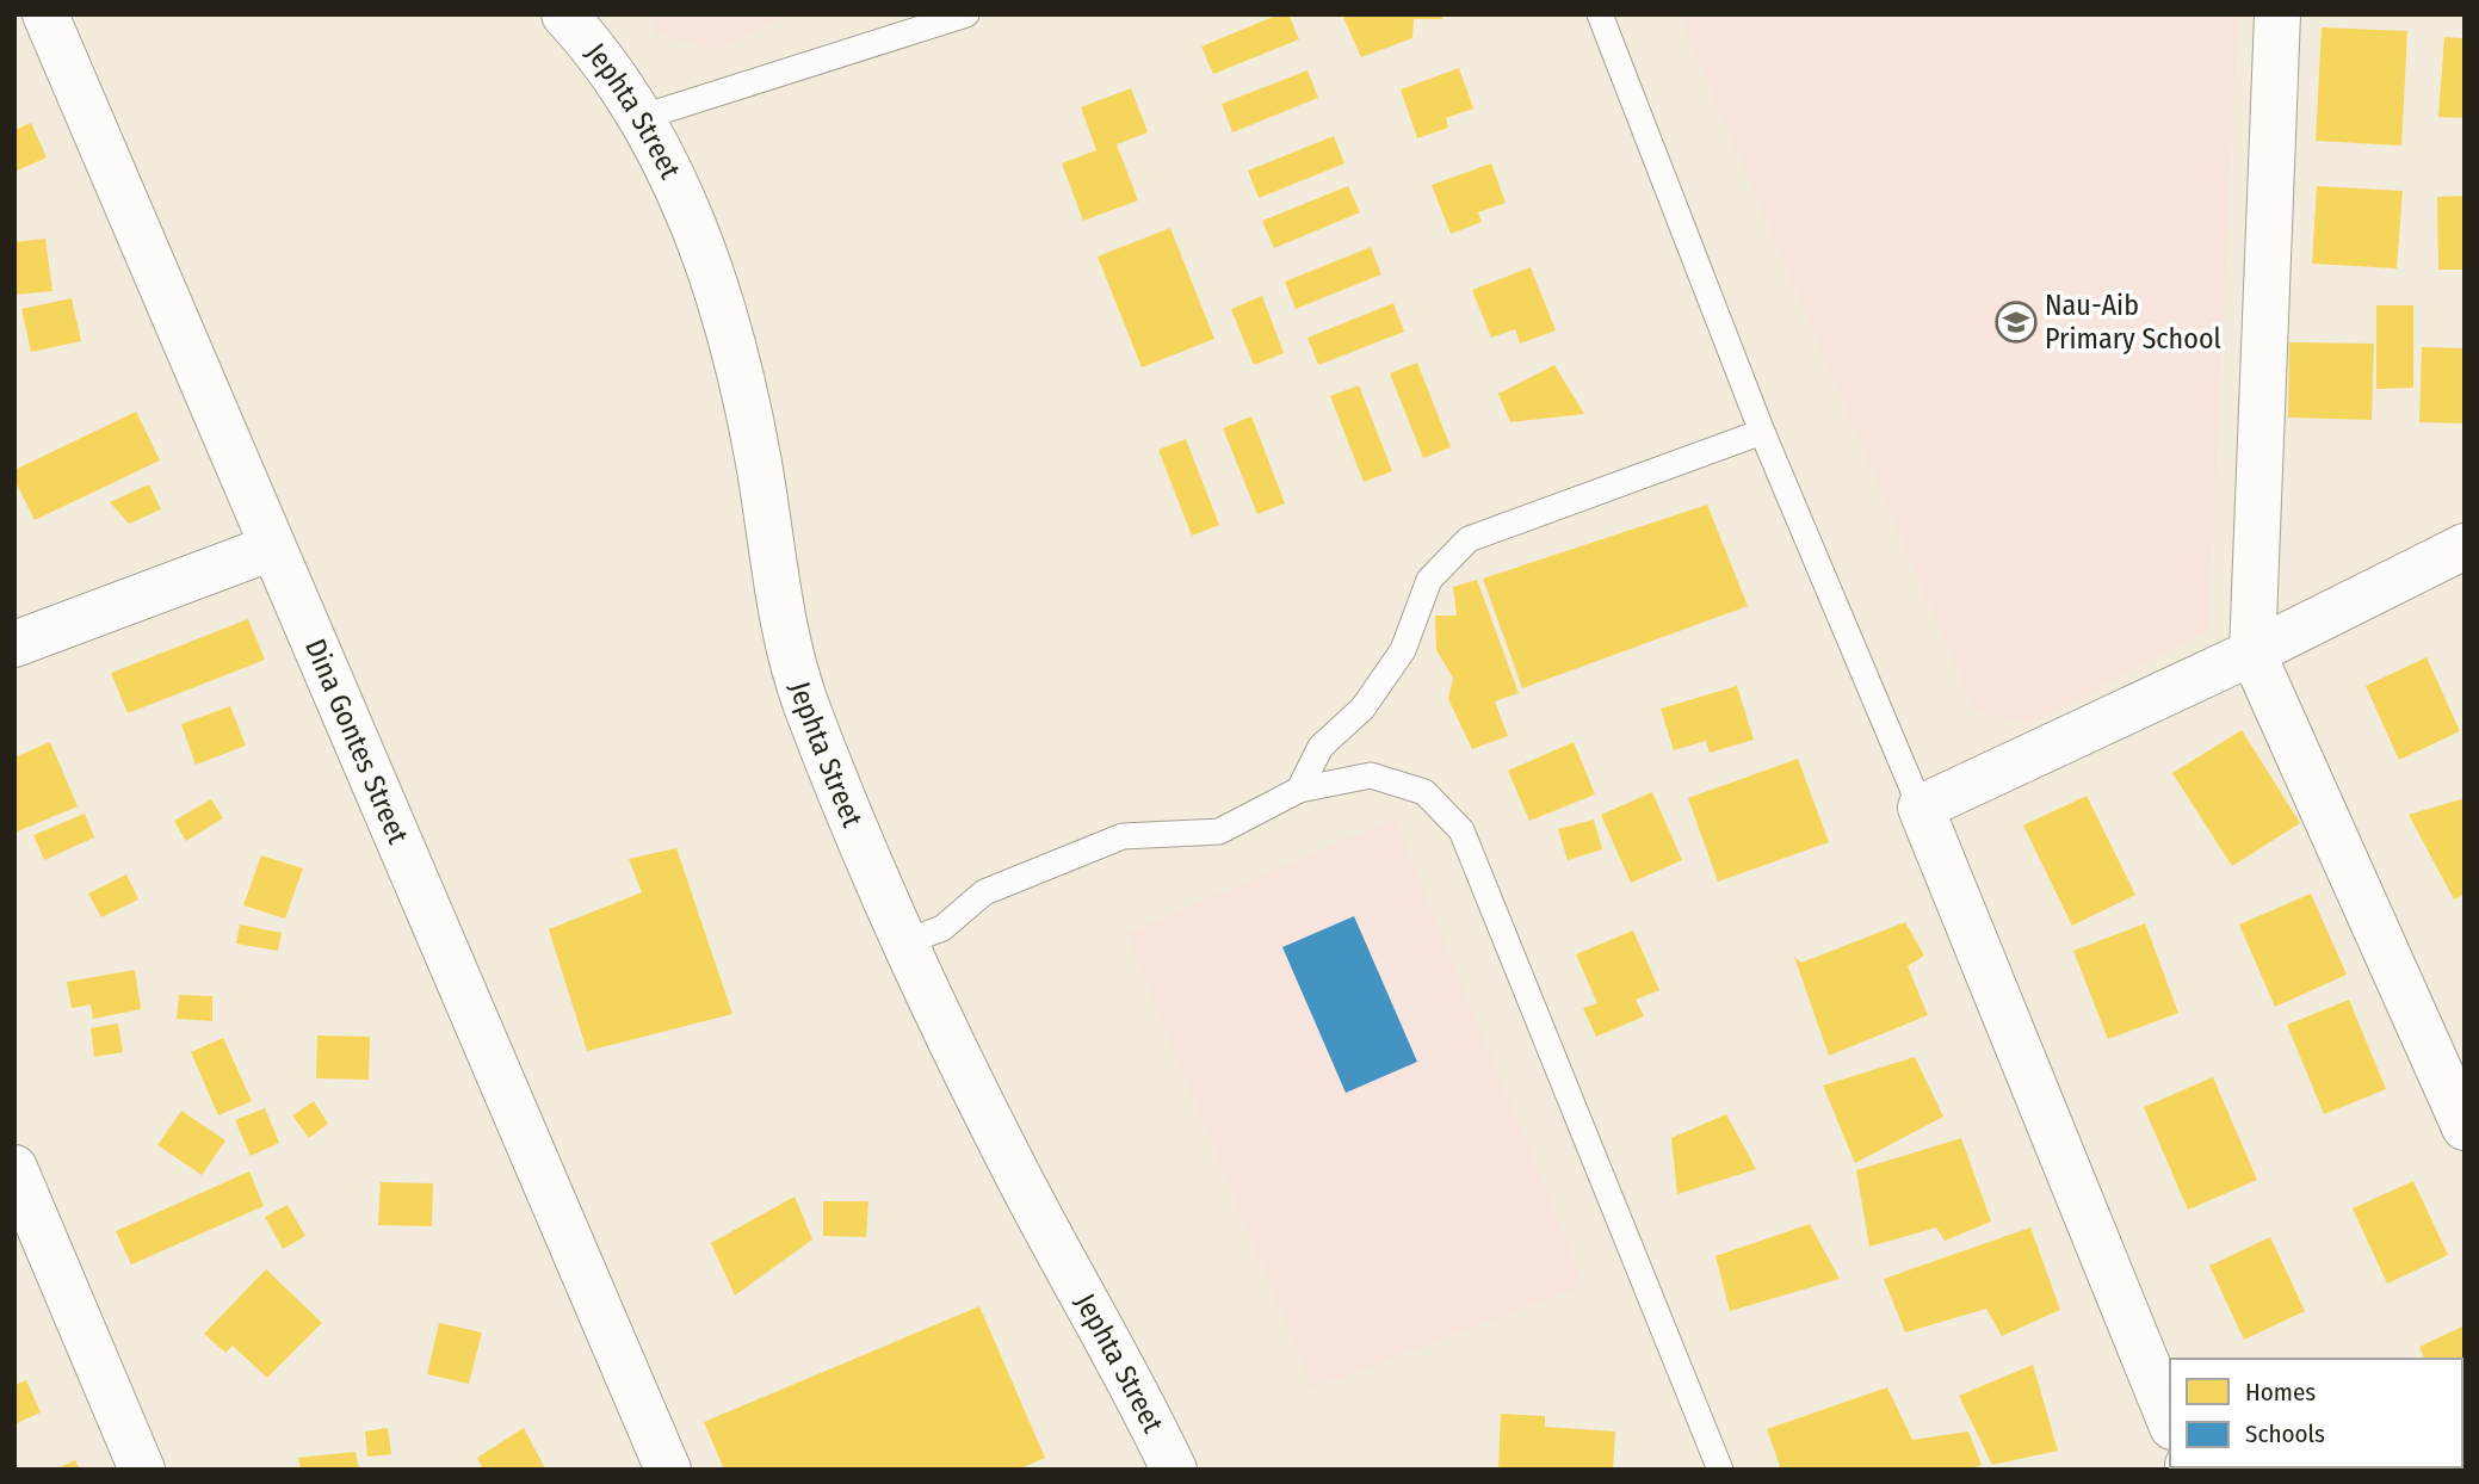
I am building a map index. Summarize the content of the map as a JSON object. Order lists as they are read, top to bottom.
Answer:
{
  "streets": {
    "street": ["Jephta Street", "Dina Gontes Street"]
  },
  "places": {
    "school or university": ["Nau-Aib Primary School"]
  },
  "legend": ["Homes", "Schools"]
}
